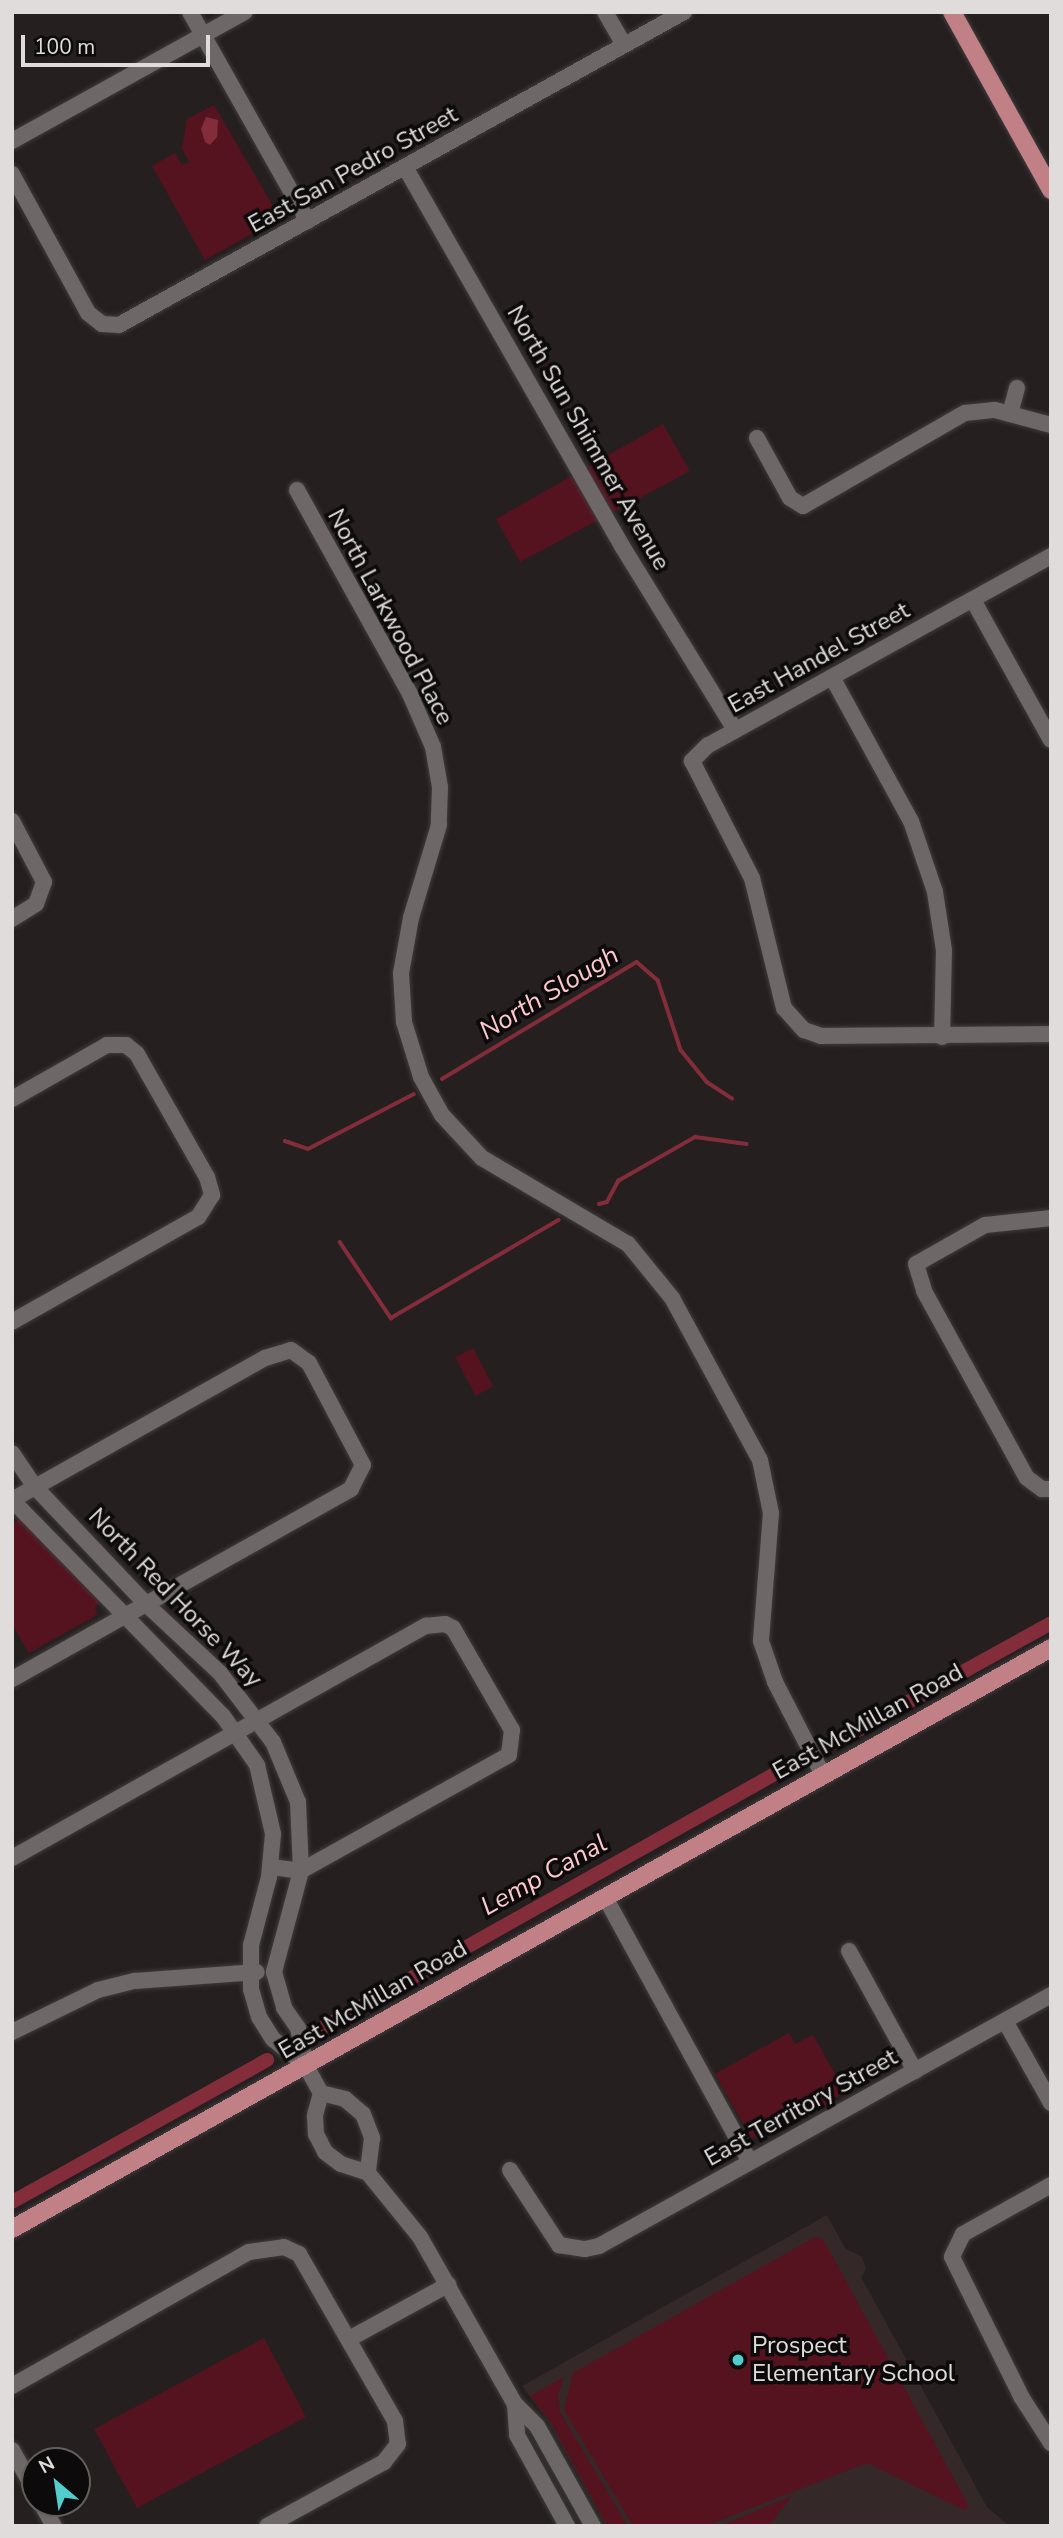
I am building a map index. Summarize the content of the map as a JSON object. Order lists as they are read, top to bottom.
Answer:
{
  "streets": {
    "main road": ["East McMillan Road"],
    "street": [
      "East San Pedro Street",
      "North Sun Shimmer Avenue",
      "North Larkwood Place",
      "East Handel Street",
      "North Red Horse Way",
      "East Territory Street"
    ]
  },
  "crossings": [
    ["East San Pedro Street", "North Sun Shimmer Avenue"],
    ["North Sun Shimmer Avenue", "East Handel Street"],
    ["North Larkwood Place", "East McMillan Road"],
    ["North Red Horse Way", "East McMillan Road"]
  ],
  "water": ["North Slough", "Lemp Canal"],
  "places": ["Prospect Elementary School"],
  "scale_bar": "100 m",
  "north": "top left"
}
